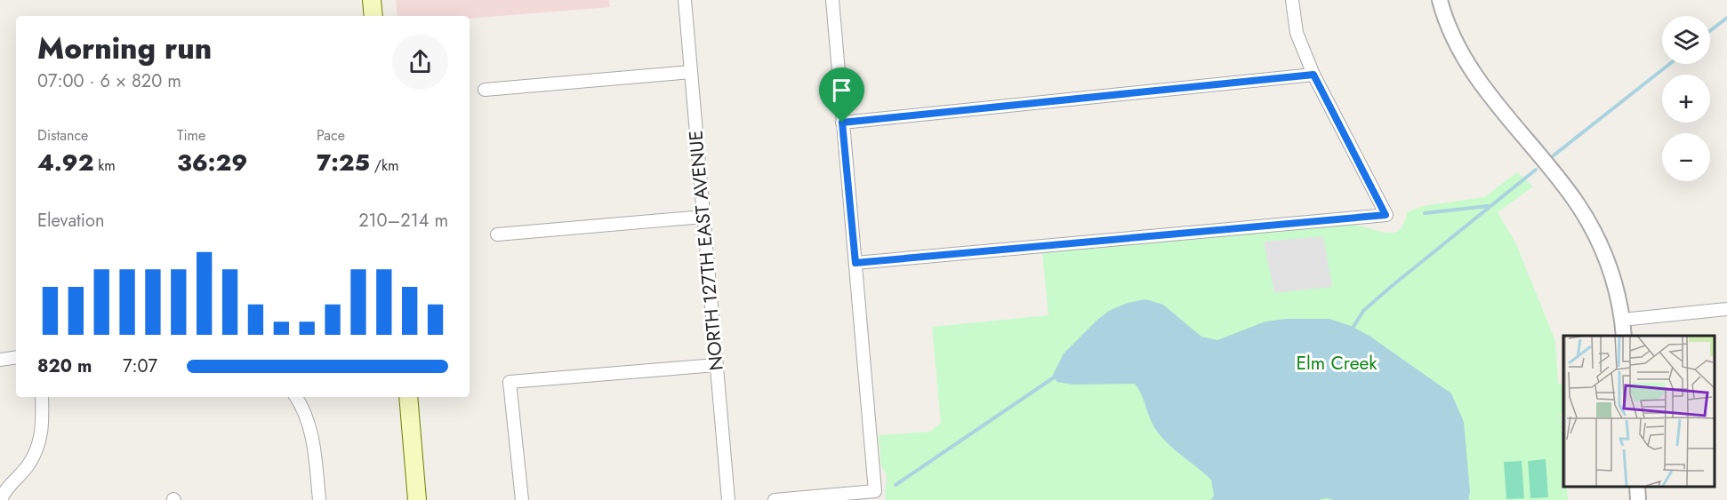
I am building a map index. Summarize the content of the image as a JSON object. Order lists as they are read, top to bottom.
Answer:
{
  "streets": {
    "street": ["NORTH 127TH EAST AVENUE"]
  },
  "parks": ["Elm Creek"],
  "page": {
    "map_buttons": ["+", "−"],
    "heading": ["Morning run", "07:00 · 6 × 820 m"],
    "stats": [
      ["Distance", "4.92 km"],
      ["Time", "36:29"],
      ["Pace", "7:25 /km"]
    ],
    "chart": ["Elevation", "210–214 m"],
    "list": [
      {
        "name": "820 m",
        "note": "7:07"
      }
    ]
  }
}
